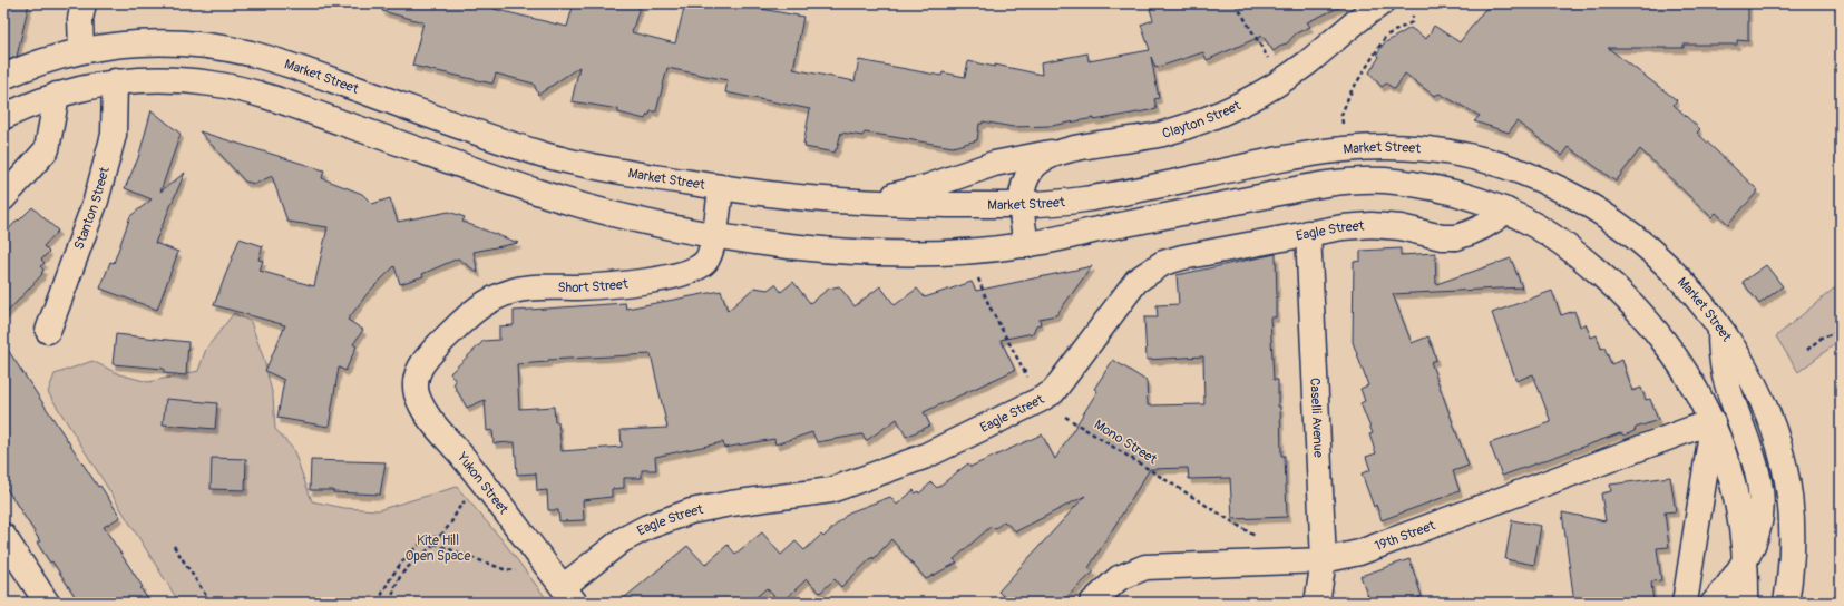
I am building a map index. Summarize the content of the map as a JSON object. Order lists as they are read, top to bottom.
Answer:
{
  "streets": {
    "main road": [
      "Market Street",
      "Clayton Street",
      "Stanton Street",
      "Eagle Street",
      "Short Street",
      "Caselli Avenue",
      "Yukon Street",
      "19th Street"
    ],
    "path": ["Mono Street"]
  },
  "crossings": [
    ["Market Street", "Clayton Street"],
    ["Market Street", "Short Street"],
    ["Eagle Street", "Caselli Avenue"],
    ["Eagle Street", "Mono Street"],
    ["Eagle Street", "Yukon Street"],
    ["Short Street", "Yukon Street"],
    ["Caselli Avenue", "19th Street"]
  ],
  "parks": ["Kite Hill Open Space"]
}
